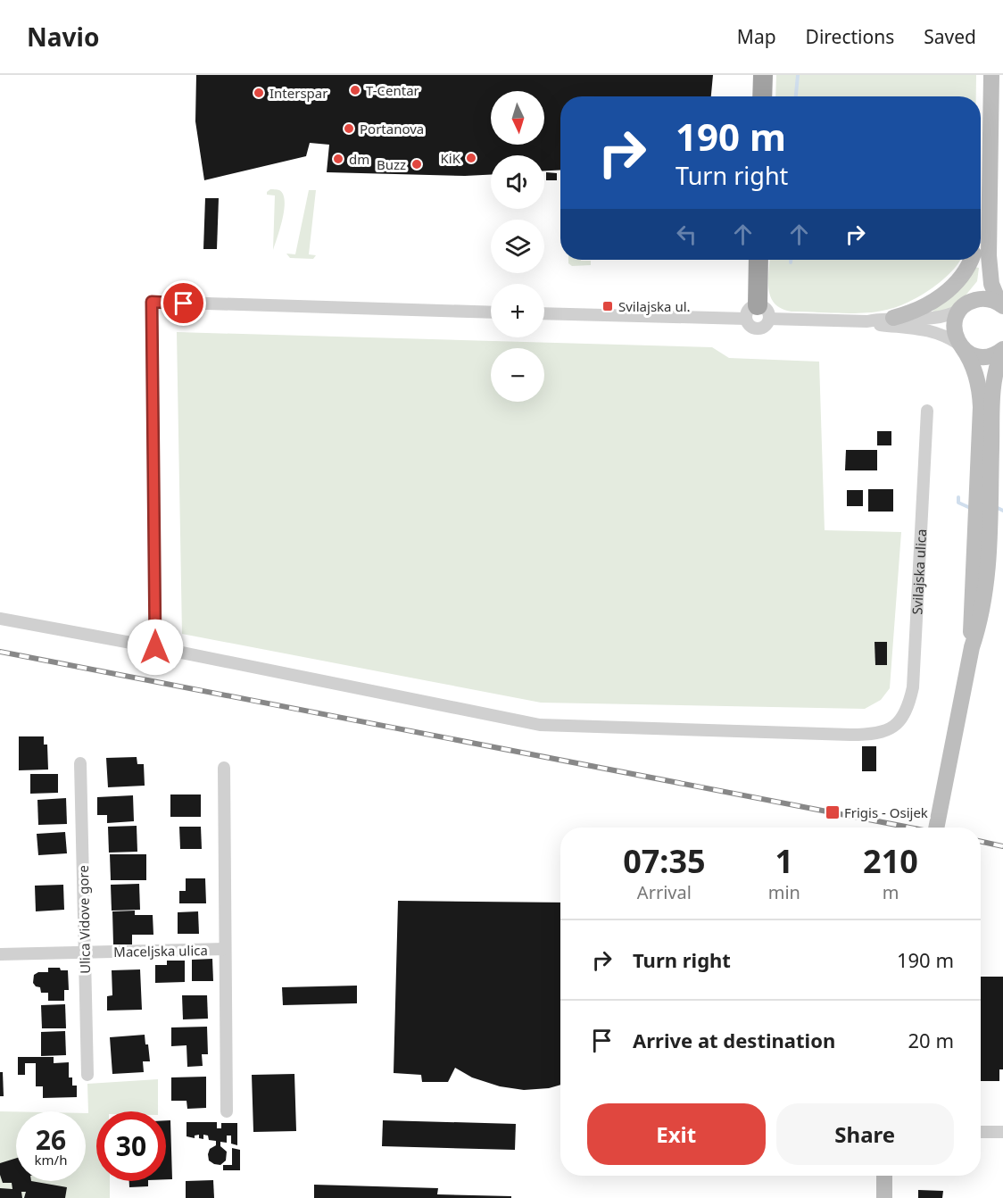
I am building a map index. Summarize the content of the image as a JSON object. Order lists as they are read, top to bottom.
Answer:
{
  "streets": {
    "street": ["Svilajska ulica", "Ulica Vidove gore", "Maceljska ulica"]
  },
  "crossings": [
    ["Ulica Vidove gore", "Maceljska ulica"]
  ],
  "places": {
    "other": [
      "T-Centar",
      "Interspar",
      "Portanova",
      "KiK",
      "dm",
      "Buzz"
    ],
    "transit": ["Svilajska ul.", "Frigis - Osijek"]
  },
  "north": "bottom",
  "page": {
    "header": "Navio",
    "nav": ["Map", "Directions", "Saved"],
    "map_buttons": ["+", "−"],
    "turn": ["190 m", "Turn right"],
    "eta": [
      "07:35",
      "Arrival",
      "1",
      "min",
      "210",
      "m"
    ],
    "list": [
      {
        "name": "Turn right",
        "value": "190 m"
      },
      {
        "name": "Arrive at destination",
        "value": "20 m"
      }
    ],
    "buttons": ["Exit", "Share"],
    "speed": "26 km/h",
    "limit": "30"
  }
}
